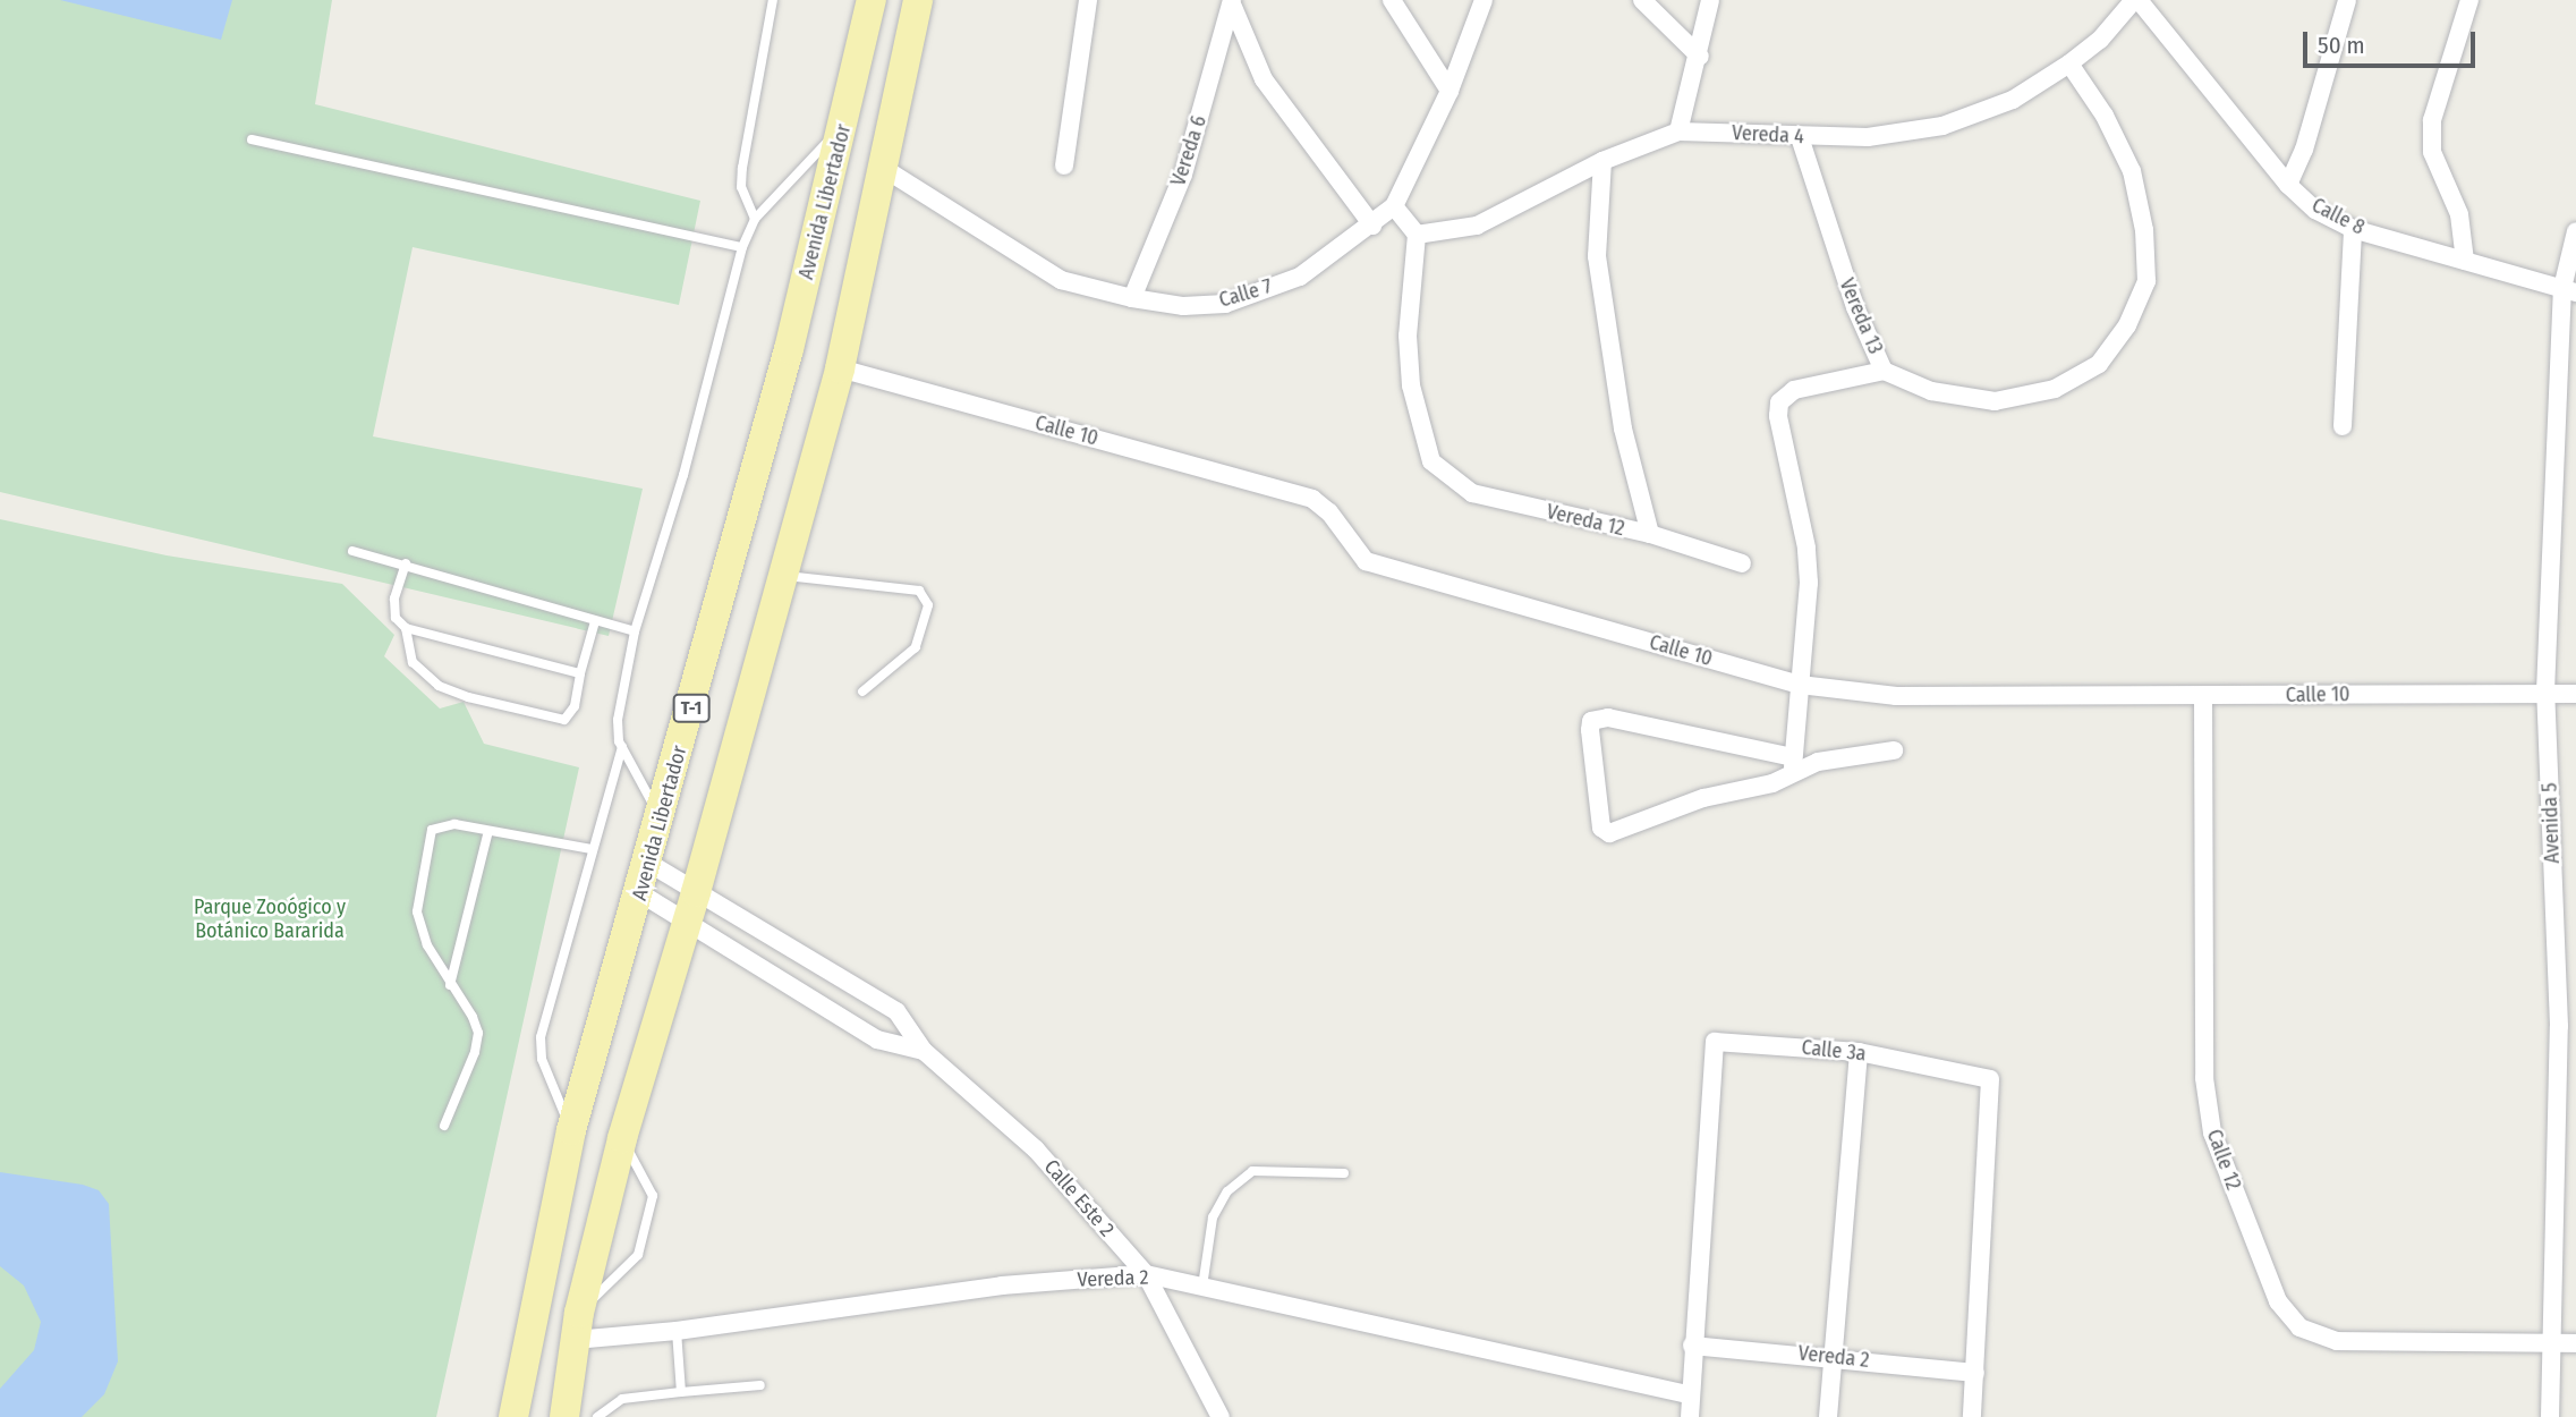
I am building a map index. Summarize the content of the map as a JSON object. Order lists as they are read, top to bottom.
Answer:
{
  "streets": {
    "main road": ["Avenida Libertador", "T-1"],
    "street": [
      "Vereda 4",
      "Vereda 6",
      "Calle 8",
      "Calle 7",
      "Vereda 13",
      "Calle 10",
      "Vereda 12",
      "Avenida 5",
      "Calle 3a",
      "Calle 12",
      "Calle Este 2",
      "Vereda 2"
    ]
  },
  "crossings": [
    ["Vereda 4", "Calle 8"],
    ["Vereda 4", "Vereda 13"],
    ["Vereda 4", "Vereda 12"],
    ["Vereda 6", "Calle 7"],
    ["Avenida Libertador", "Calle Este 2"],
    ["Calle 8", "Avenida 5"],
    ["Calle 10", "Avenida 5"],
    ["Calle 10", "Calle 12"],
    ["Avenida 5", "Calle 12"],
    ["Calle 3a", "Vereda 2"],
    ["Calle Este 2", "Vereda 2"]
  ],
  "parks": ["Parque Zooógico y Botánico Bararida"],
  "scale_bar": "50 m"
}
